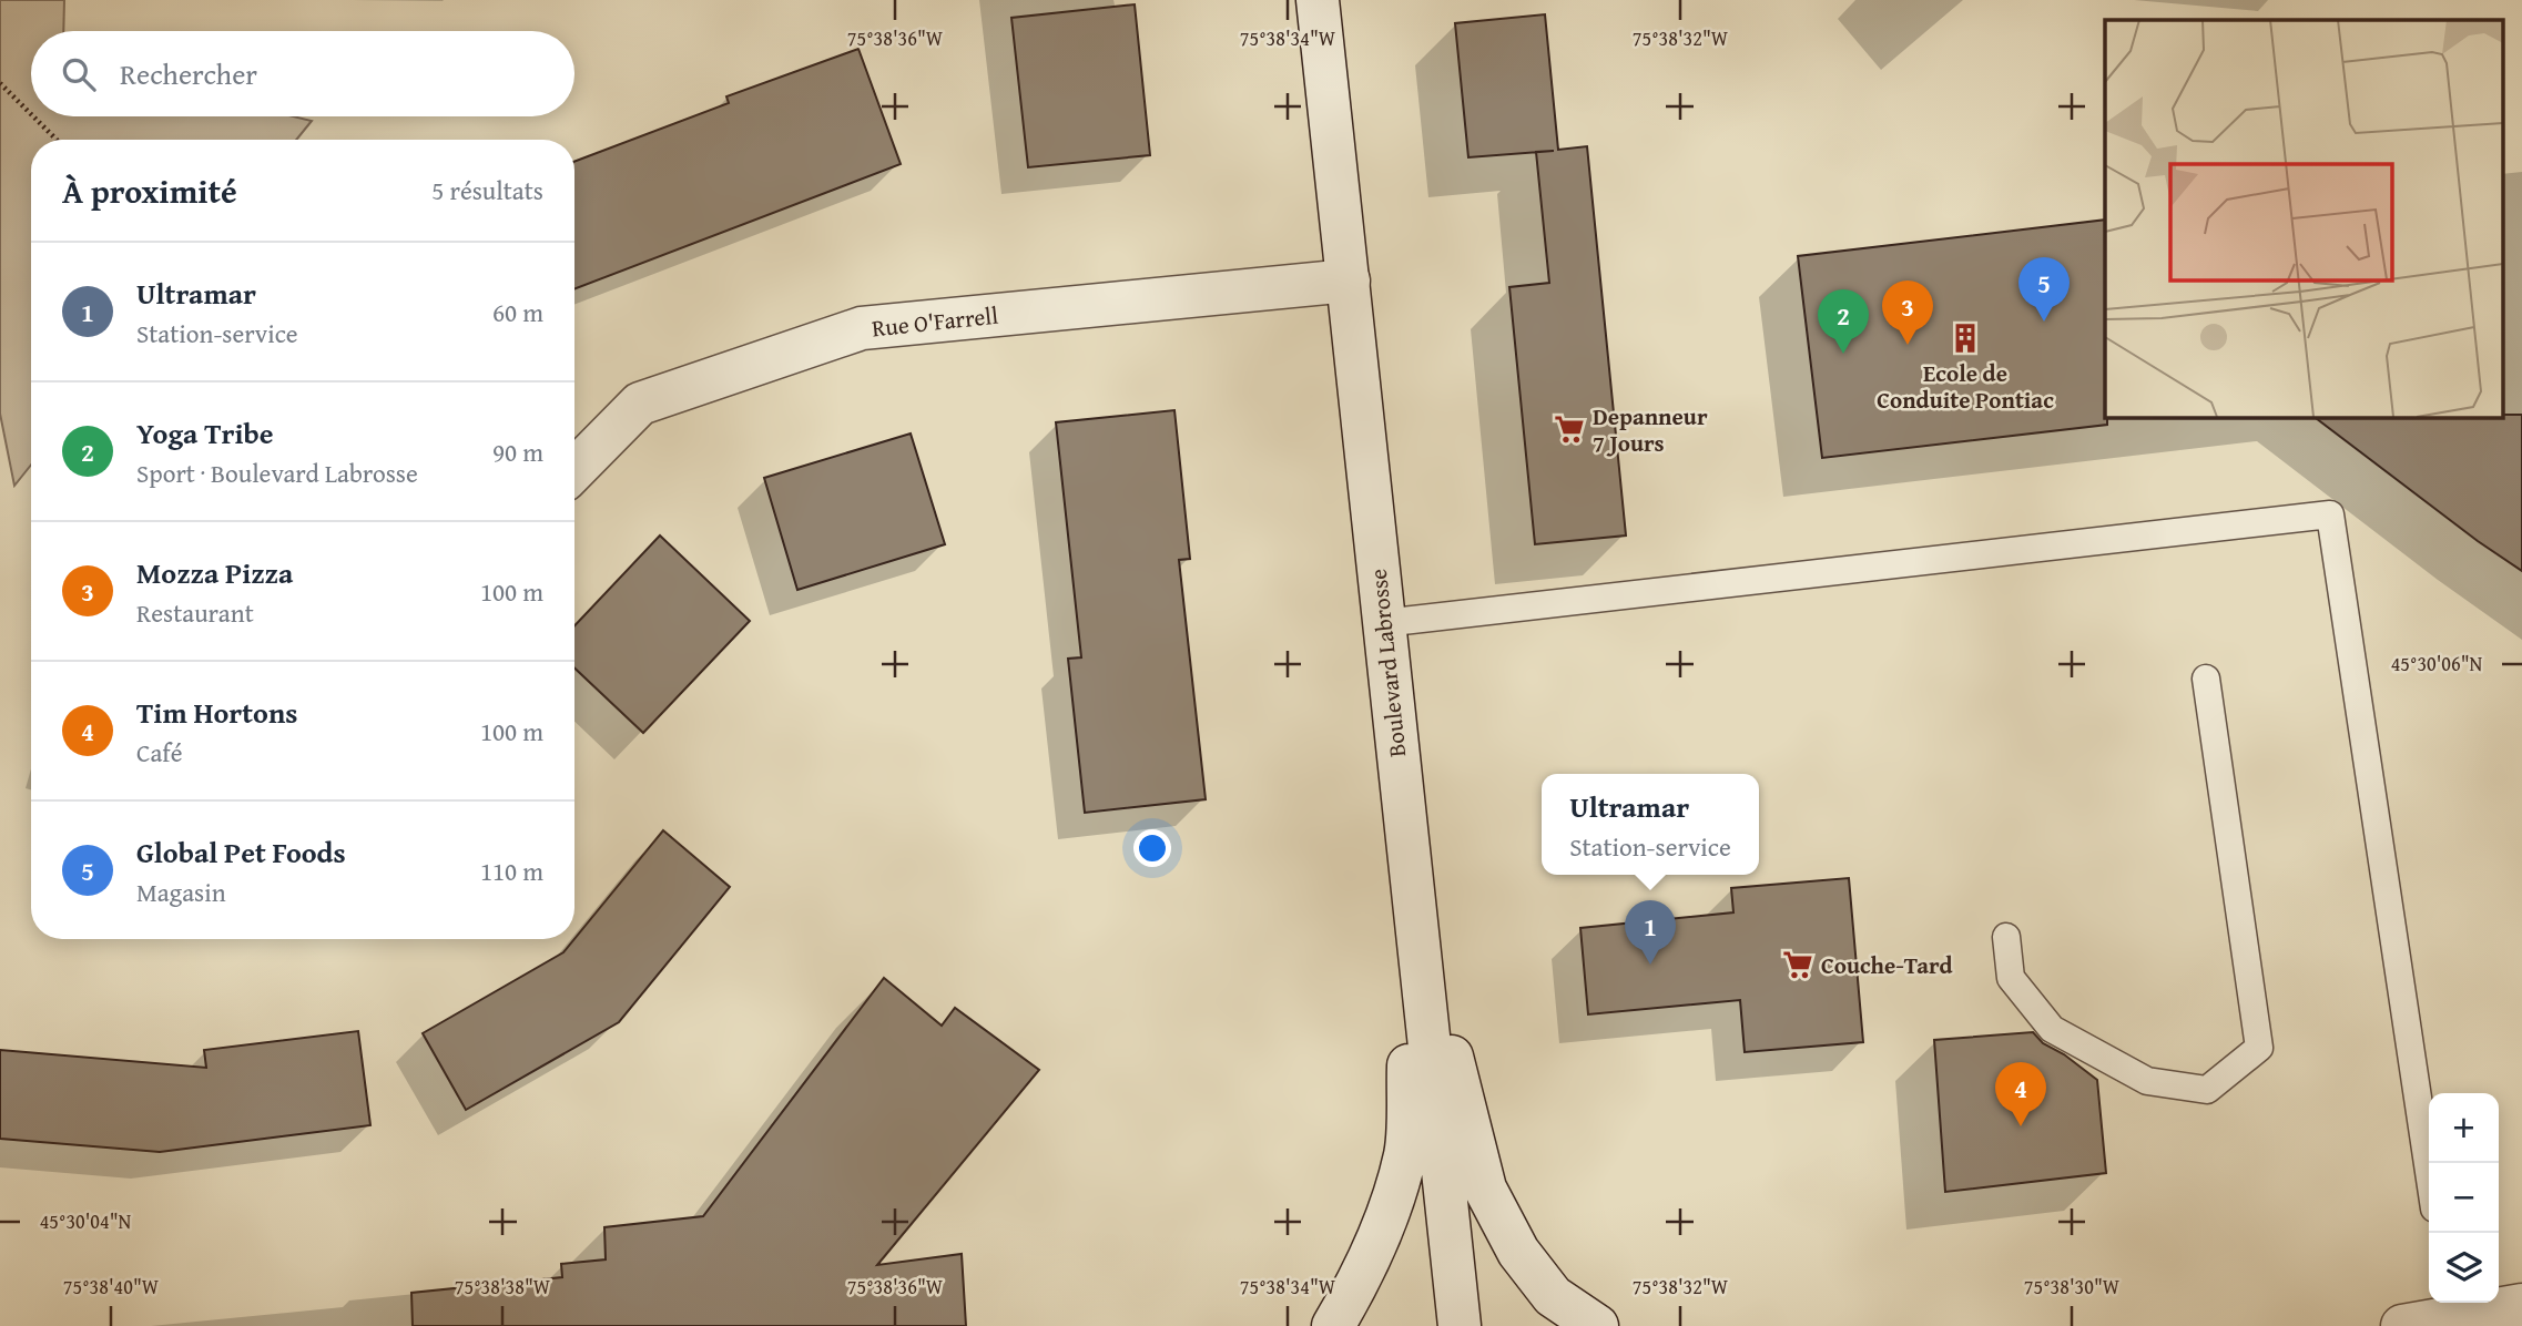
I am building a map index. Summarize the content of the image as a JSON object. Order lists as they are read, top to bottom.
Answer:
{
  "streets": {
    "main road": ["Rue O'Farrell", "Boulevard Labrosse"]
  },
  "crossings": [
    ["Rue O'Farrell", "Boulevard Labrosse"]
  ],
  "places": {
    "building": ["Ecole de Conduite Pontiac"],
    "supermarket": ["Depanneur 7 Jours", "Couche-Tard"]
  },
  "page": {
    "search": "Rechercher",
    "heading": ["À proximité", "5 résultats"],
    "list": [
      {
        "mark": "1",
        "name": "Ultramar",
        "note": "Station-service",
        "value": "60 m"
      },
      {
        "mark": "2",
        "name": "Yoga Tribe",
        "note": "Sport · Boulevard Labrosse",
        "value": "90 m"
      },
      {
        "mark": "3",
        "name": "Mozza Pizza",
        "note": "Restaurant",
        "value": "100 m"
      },
      {
        "mark": "4",
        "name": "Tim Hortons",
        "note": "Café",
        "value": "100 m"
      },
      {
        "mark": "5",
        "name": "Global Pet Foods",
        "note": "Magasin",
        "value": "110 m"
      }
    ],
    "pins": [
      "5",
      "3",
      "2",
      "1",
      "4"
    ],
    "popup": ["Ultramar", "Station-service"],
    "map_buttons": ["+", "−"]
  },
  "coordinates": [
    "75°38'36\"W",
    "75°38'34\"W",
    "75°38'32\"W",
    "45°30'06\"N",
    "45°30'04\"N",
    "75°38'40\"W",
    "75°38'38\"W",
    "75°38'30\"W"
  ]
}
